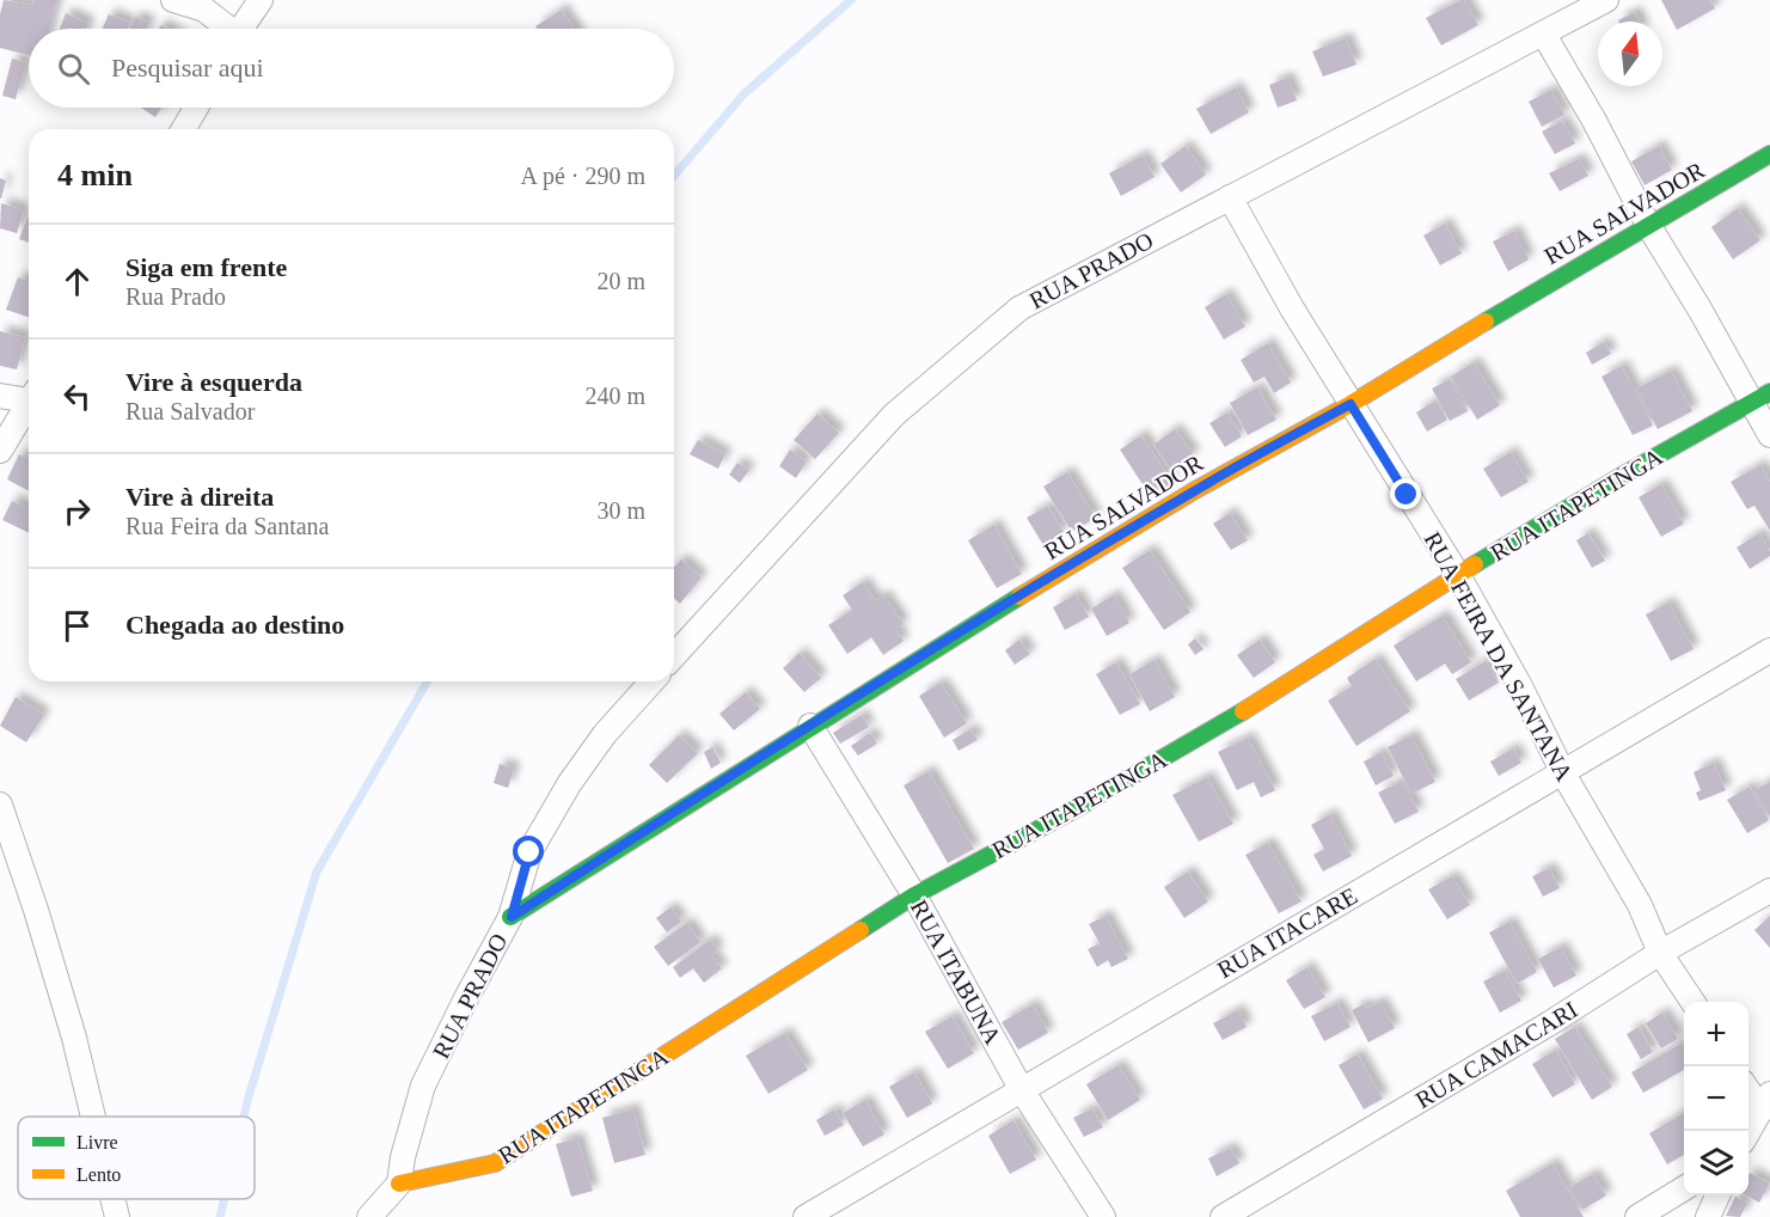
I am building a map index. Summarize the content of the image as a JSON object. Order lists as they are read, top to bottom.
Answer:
{
  "streets": {
    "street": [
      "RUA SALVADOR",
      "RUA PRADO",
      "RUA ITAPETINGA",
      "RUA FEIRA DA SANTANA",
      "RUA ITACARE",
      "RUA ITABUNA",
      "RUA CAMACARI"
    ]
  },
  "crossings": [
    ["RUA SALVADOR", "RUA PRADO"],
    ["RUA SALVADOR", "RUA FEIRA DA SANTANA"],
    ["RUA SALVADOR", "RUA ITABUNA"],
    ["RUA PRADO", "RUA ITAPETINGA"],
    ["RUA PRADO", "RUA FEIRA DA SANTANA"],
    ["RUA ITAPETINGA", "RUA FEIRA DA SANTANA"],
    ["RUA ITAPETINGA", "RUA ITABUNA"],
    ["RUA FEIRA DA SANTANA", "RUA ITACARE"],
    ["RUA FEIRA DA SANTANA", "RUA CAMACARI"],
    ["RUA ITACARE", "RUA ITABUNA"]
  ],
  "legend": ["Livre", "Lento"],
  "north": "top",
  "page": {
    "search": "Pesquisar aqui",
    "heading": ["4 min", "A pé · 290 m"],
    "list": [
      ["Siga em frente", "Rua Prado", "20 m"],
      ["Vire à esquerda", "Rua Salvador", "240 m"],
      ["Vire à direita", "Rua Feira da Santana", "30 m"],
      "Chegada ao destino"
    ],
    "map_buttons": ["+", "−"]
  }
}
